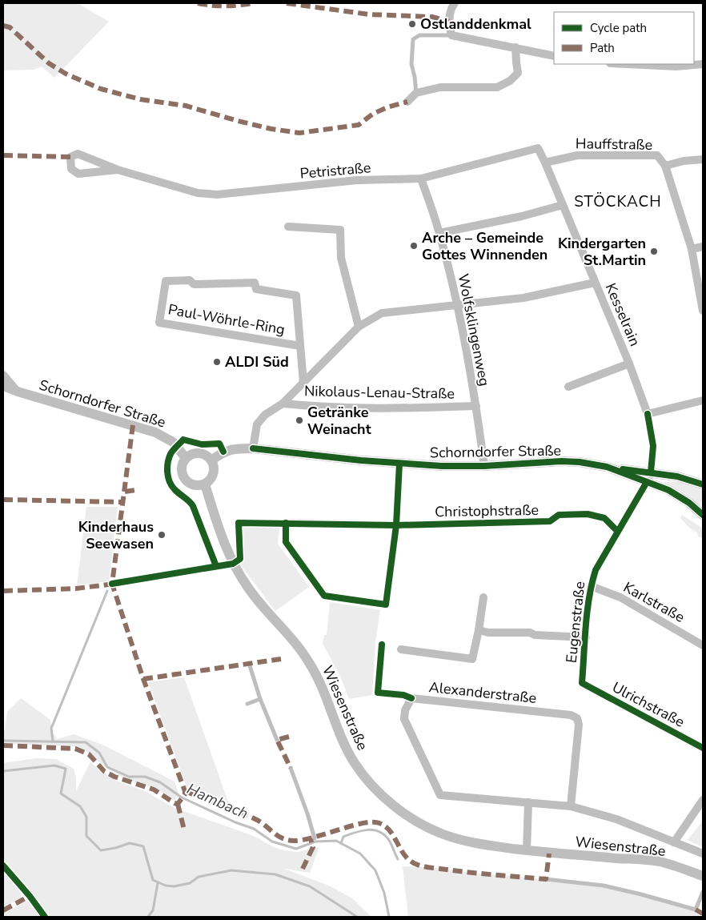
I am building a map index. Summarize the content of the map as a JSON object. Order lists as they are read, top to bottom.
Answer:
{
  "streets": {
    "street": [
      "Hauffstraße",
      "Petristraße",
      "Kesselrain",
      "Paul-Wöhrle-Ring",
      "Wolfsklingenweg",
      "Nikolaus-Lenau-Straße",
      "Schorndorfer Straße",
      "Christophstraße",
      "Karlstraße",
      "Eugenstraße",
      "Alexanderstraße",
      "Ulrichstraße",
      "Wiesenstraße"
    ]
  },
  "crossings": [
    ["Hauffstraße", "Petristraße"],
    ["Hauffstraße", "Kesselrain"],
    ["Petristraße", "Kesselrain"],
    ["Petristraße", "Wolfsklingenweg"],
    ["Kesselrain", "Schorndorfer Straße"],
    ["Kesselrain", "Eugenstraße"],
    ["Wolfsklingenweg", "Nikolaus-Lenau-Straße"],
    ["Wolfsklingenweg", "Schorndorfer Straße"],
    ["Schorndorfer Straße", "Eugenstraße"],
    ["Schorndorfer Straße", "Wiesenstraße"],
    ["Christophstraße", "Eugenstraße"],
    ["Karlstraße", "Eugenstraße"],
    ["Eugenstraße", "Ulrichstraße"]
  ],
  "districts": ["STÖCKACH"],
  "water": ["Hambach"],
  "places": [
    "Ostlanddenkmal",
    "Arche – Gemeinde Gottes Winnenden",
    "Kindergarten St.Martin",
    "ALDI Süd",
    "Getränke Weinacht",
    "Kinderhaus Seewasen"
  ],
  "legend": ["Cycle path", "Path"]
}
